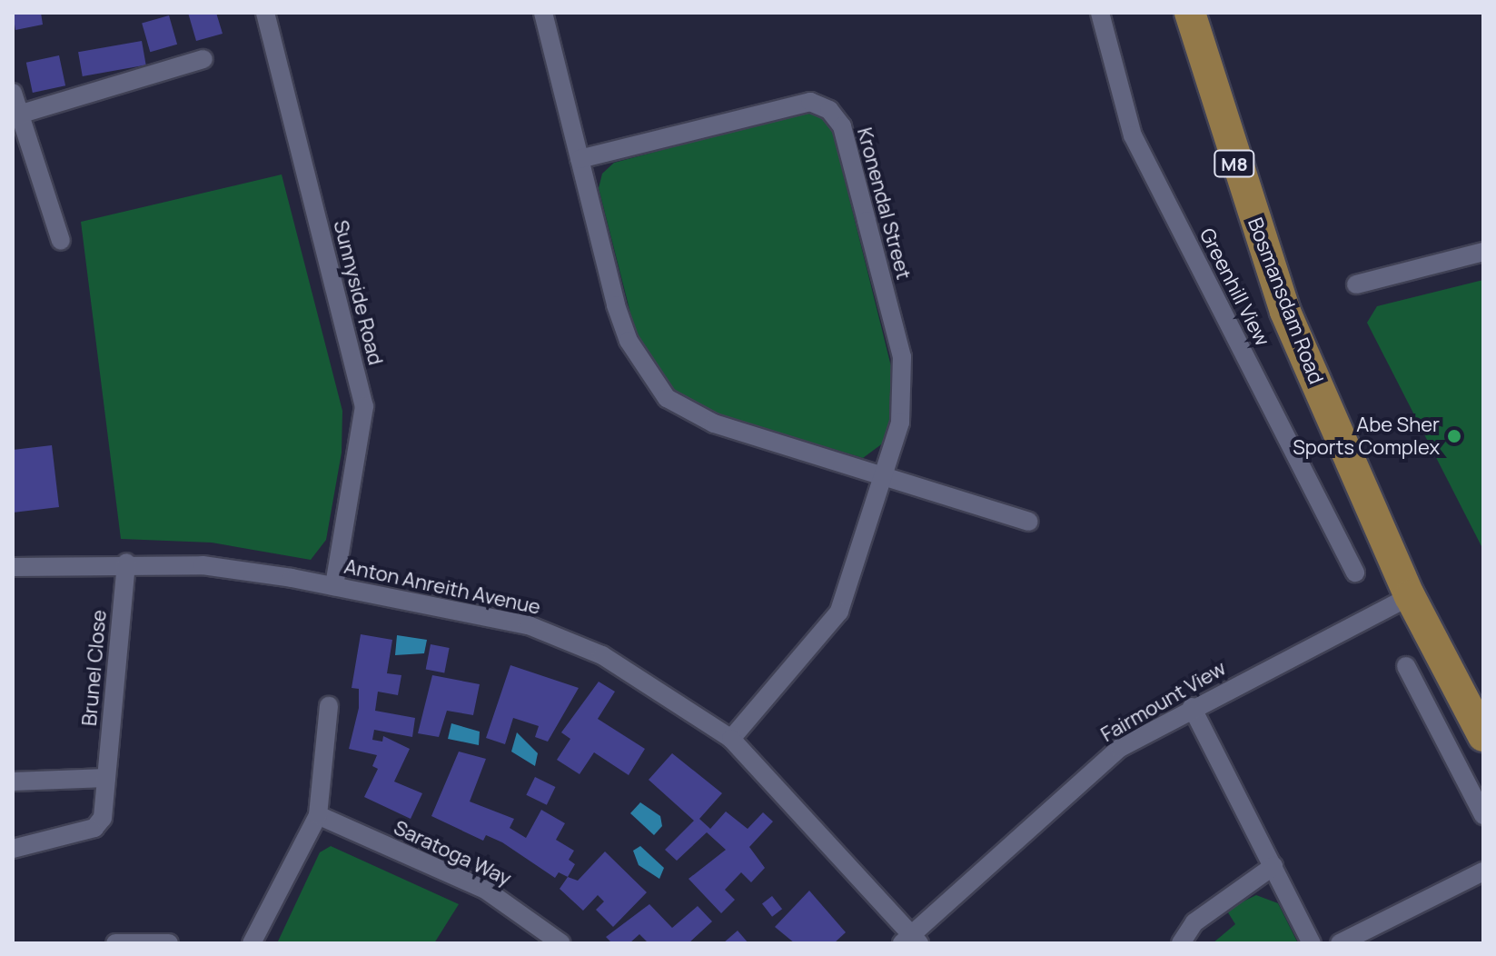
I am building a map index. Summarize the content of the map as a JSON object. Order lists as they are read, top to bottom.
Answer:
{
  "streets": {
    "main road": ["M8", "Bosmansdam Road"],
    "street": [
      "Kronendal Street",
      "Greenhill View",
      "Sunnyside Road",
      "Anton Anreith Avenue",
      "Brunel Close",
      "Fairmount View",
      "Saratoga Way"
    ]
  },
  "crossings": [
    ["Kronendal Street", "Anton Anreith Avenue"],
    ["Sunnyside Road", "Anton Anreith Avenue"],
    ["Bosmansdam Road", "Fairmount View"],
    ["Anton Anreith Avenue", "Brunel Close"],
    ["Anton Anreith Avenue", "Fairmount View"]
  ],
  "places": ["Abe Sher Sports Complex"]
}
